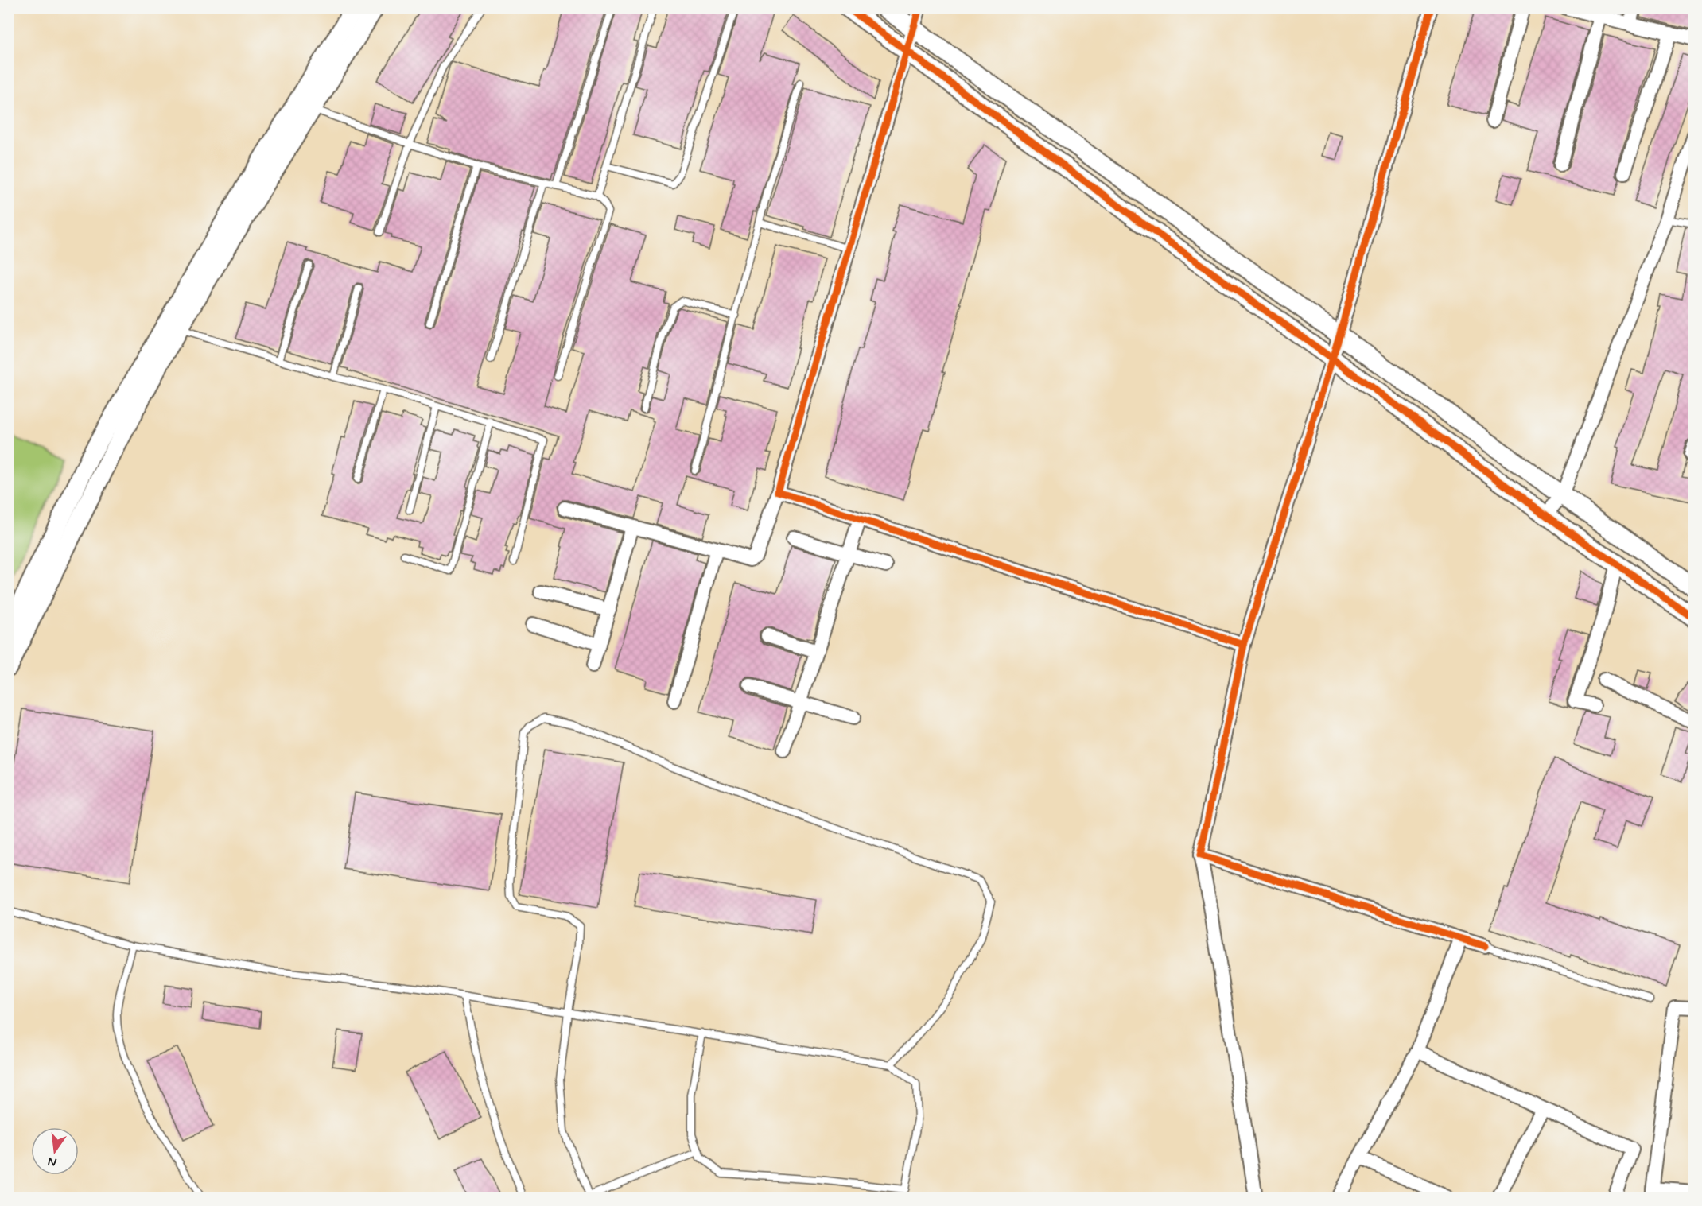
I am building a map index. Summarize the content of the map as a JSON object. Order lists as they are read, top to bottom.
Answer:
{
  "north": "bottom"
}
